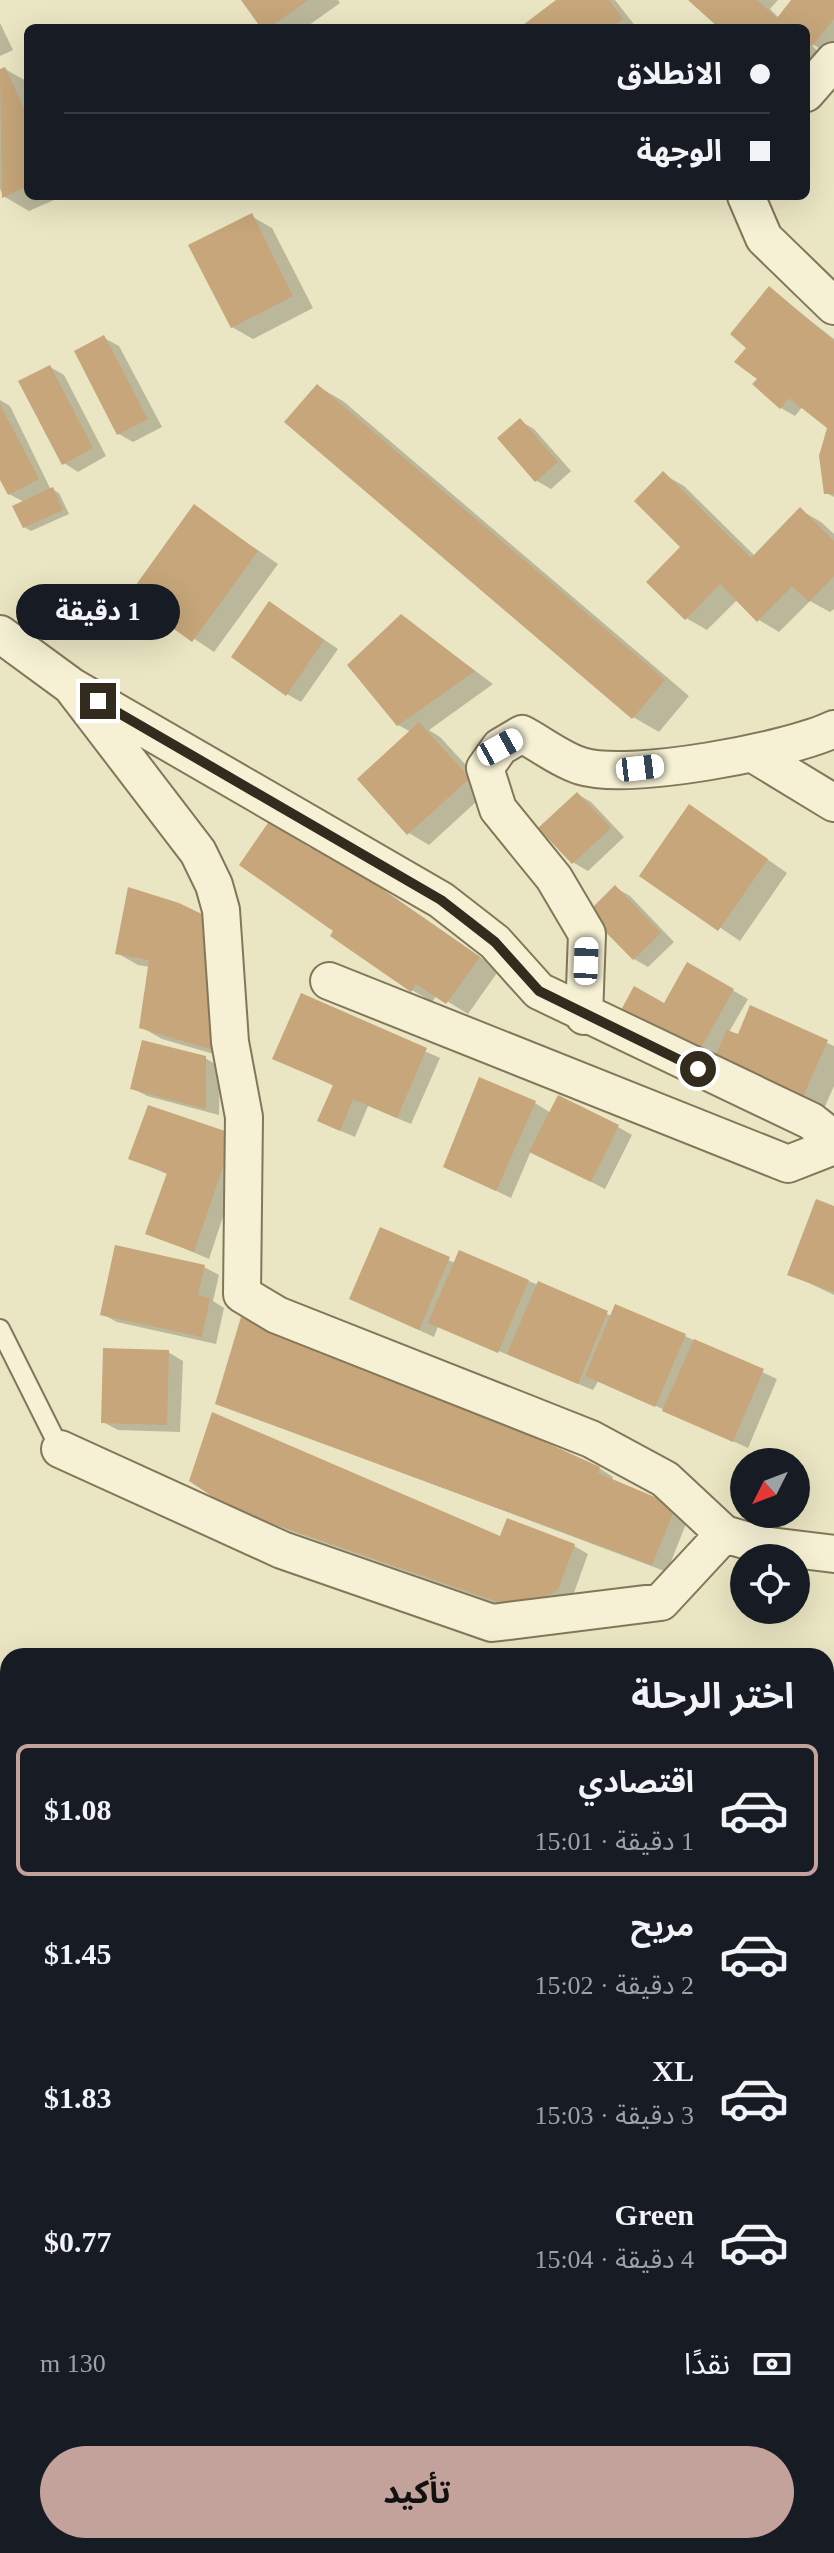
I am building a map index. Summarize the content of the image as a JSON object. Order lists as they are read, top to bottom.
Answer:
{
  "north": "bottom left",
  "page": {
    "banner": ["الانطلاق", "الوجهة"],
    "bubble": "1 دقيقة",
    "heading": "اختر الرحلة",
    "list": [
      {
        "name": "اقتصادي",
        "note": "1 دقيقة · 15:01",
        "value": "$1.08"
      },
      {
        "name": "مريح",
        "note": "2 دقيقة · 15:02",
        "value": "$1.45"
      },
      {
        "name": "XL",
        "note": "3 دقيقة · 15:03",
        "value": "$1.83"
      },
      {
        "name": "Green",
        "note": "4 دقيقة · 15:04",
        "value": "$0.77"
      }
    ],
    "pay": ["نقدًا", "130 m"],
    "buttons": "تأكيد"
  }
}
